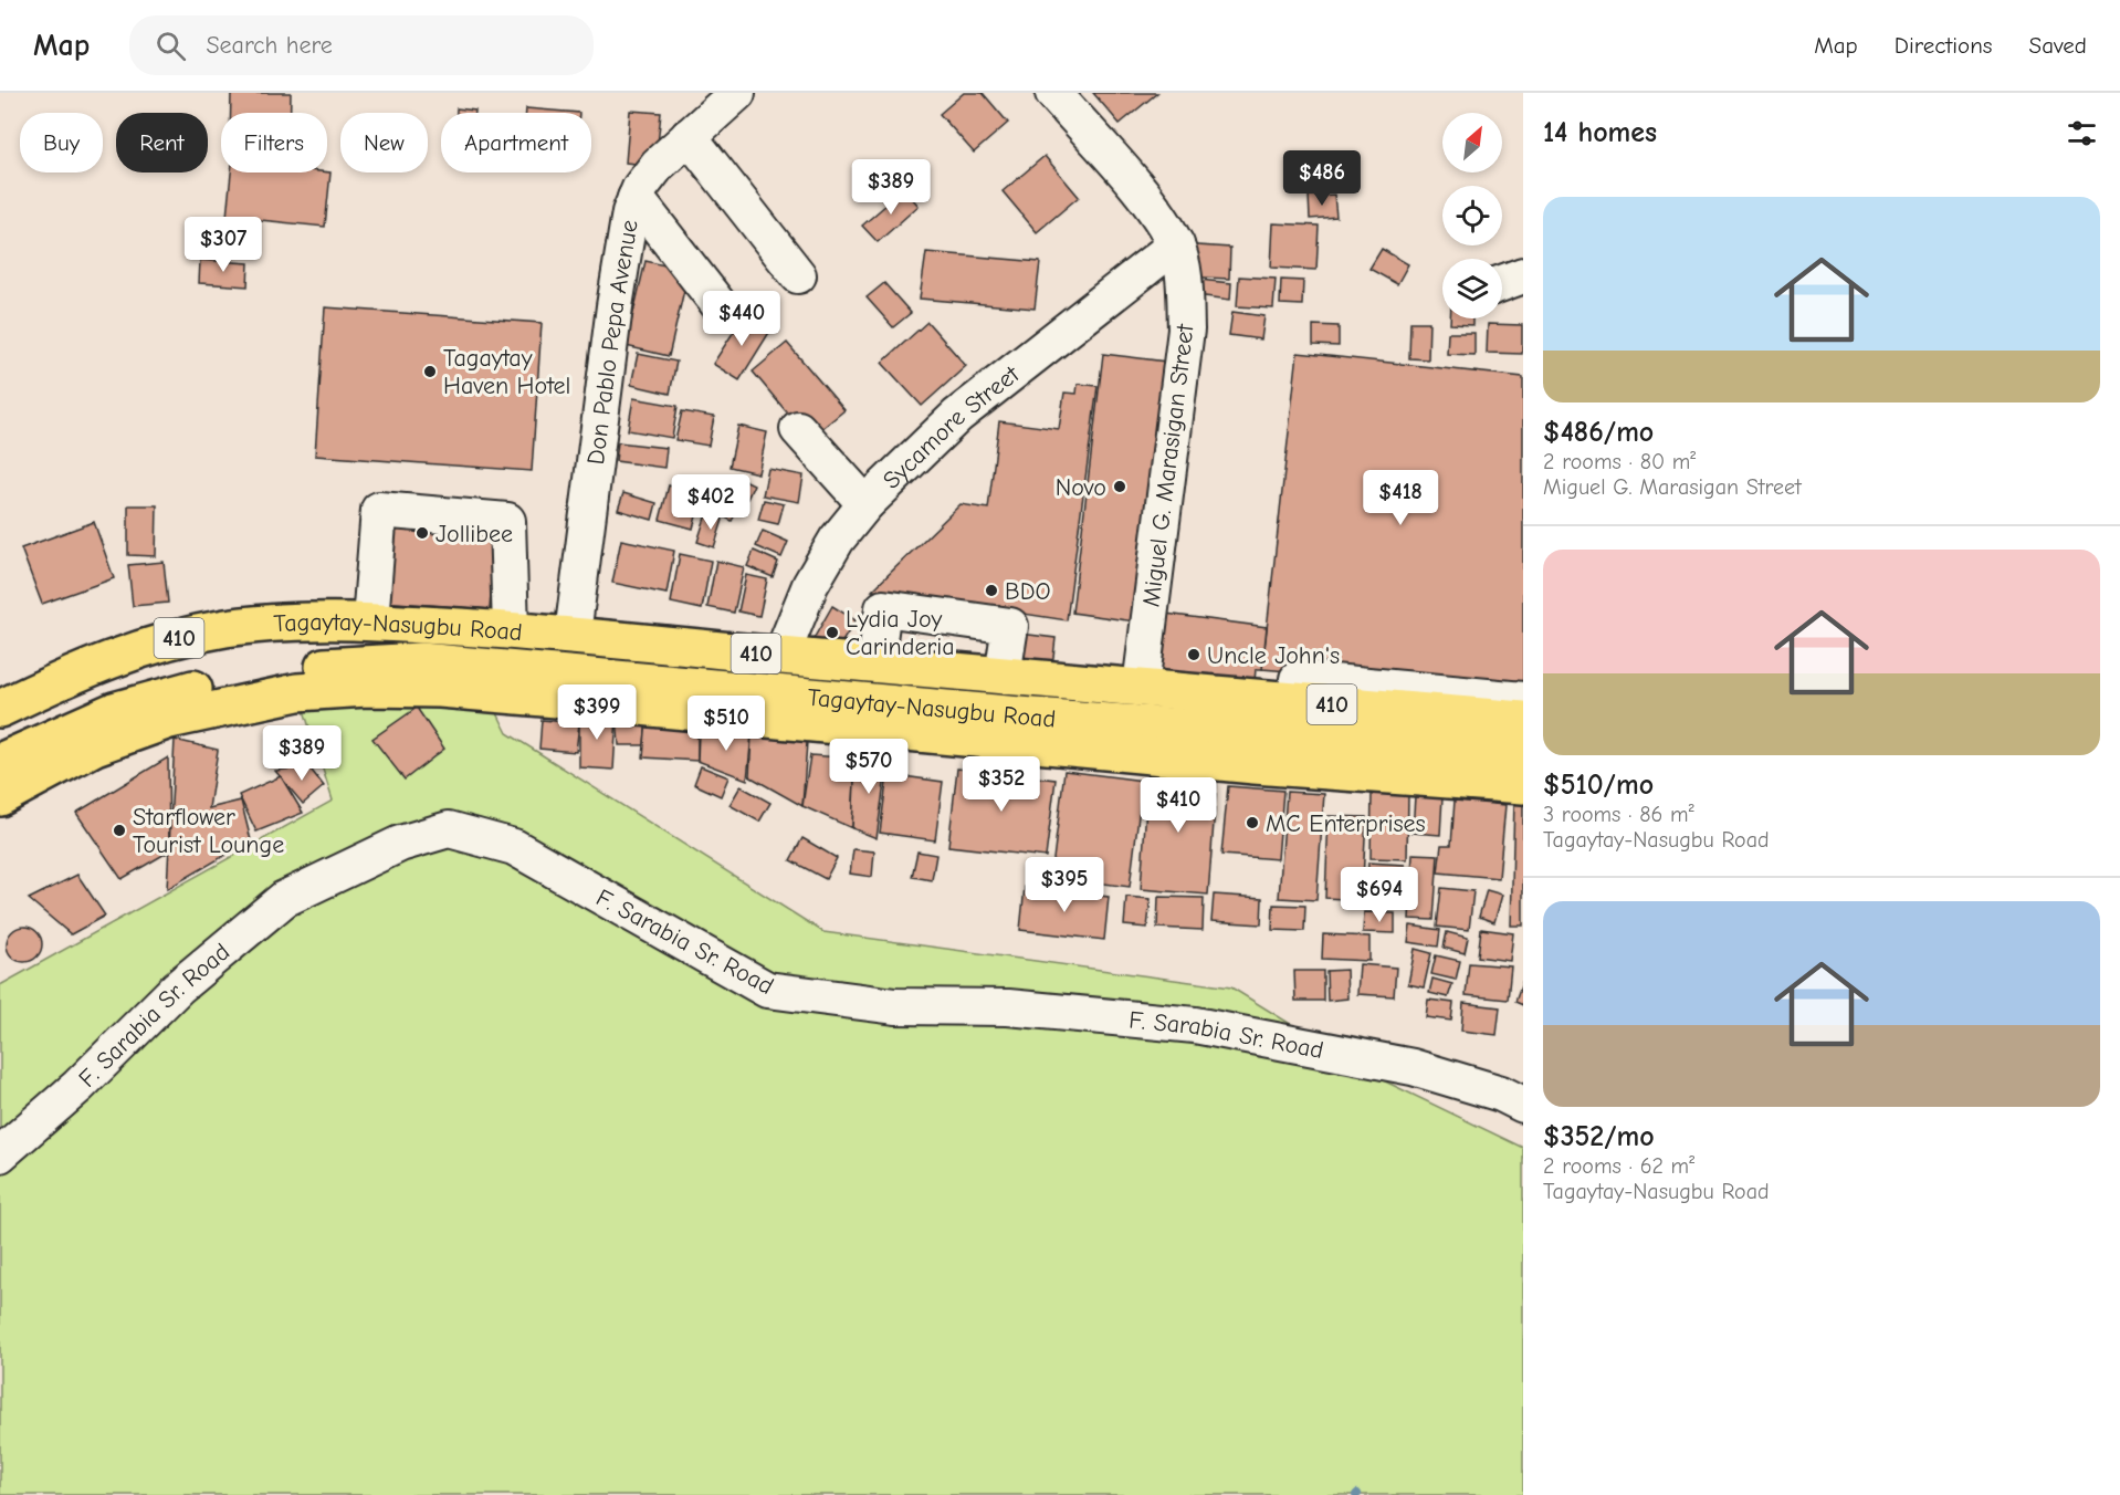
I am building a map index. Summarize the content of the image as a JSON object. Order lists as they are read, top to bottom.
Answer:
{
  "streets": {
    "main road": ["Tagaytay-Nasugbu Road", "410"],
    "street": [
      "Don Pablo Pepa Avenue",
      "Sycamore Street",
      "Miguel G. Marasigan Street",
      "F. Sarabia Sr. Road"
    ]
  },
  "crossings": [
    ["Don Pablo Pepa Avenue", "Tagaytay-Nasugbu Road"],
    ["Sycamore Street", "Miguel G. Marasigan Street"],
    ["Sycamore Street", "Tagaytay-Nasugbu Road"],
    ["Miguel G. Marasigan Street", "Tagaytay-Nasugbu Road"]
  ],
  "places": [
    "Tagaytay Haven Hotel",
    "Novo",
    "Jollibee",
    "BDO",
    "Lydia Joy Carinderia",
    "Uncle John's",
    "MC Enterprises",
    "Starflower Tourist Lounge"
  ],
  "north": "top right",
  "page": {
    "header": "Map",
    "search": "Search here",
    "nav": ["Map", "Directions", "Saved"],
    "heading": "14 homes",
    "chip": [
      "Buy",
      "Rent",
      "Filters",
      "New",
      "Apartment"
    ],
    "price": [
      "$486",
      "$389",
      "$307",
      "$440",
      "$418",
      "$402",
      "$399",
      "$510",
      "$389",
      "$570",
      "$352",
      "$410",
      "$395",
      "$694"
    ],
    "list": [
      {
        "name": "$486/mo",
        "note": "2 rooms · 80 m² · Miguel G. Marasigan Street"
      },
      {
        "name": "$510/mo",
        "note": "3 rooms · 86 m² · Tagaytay-Nasugbu Road"
      },
      {
        "name": "$352/mo",
        "note": "2 rooms · 62 m² · Tagaytay-Nasugbu Road"
      }
    ]
  }
}
